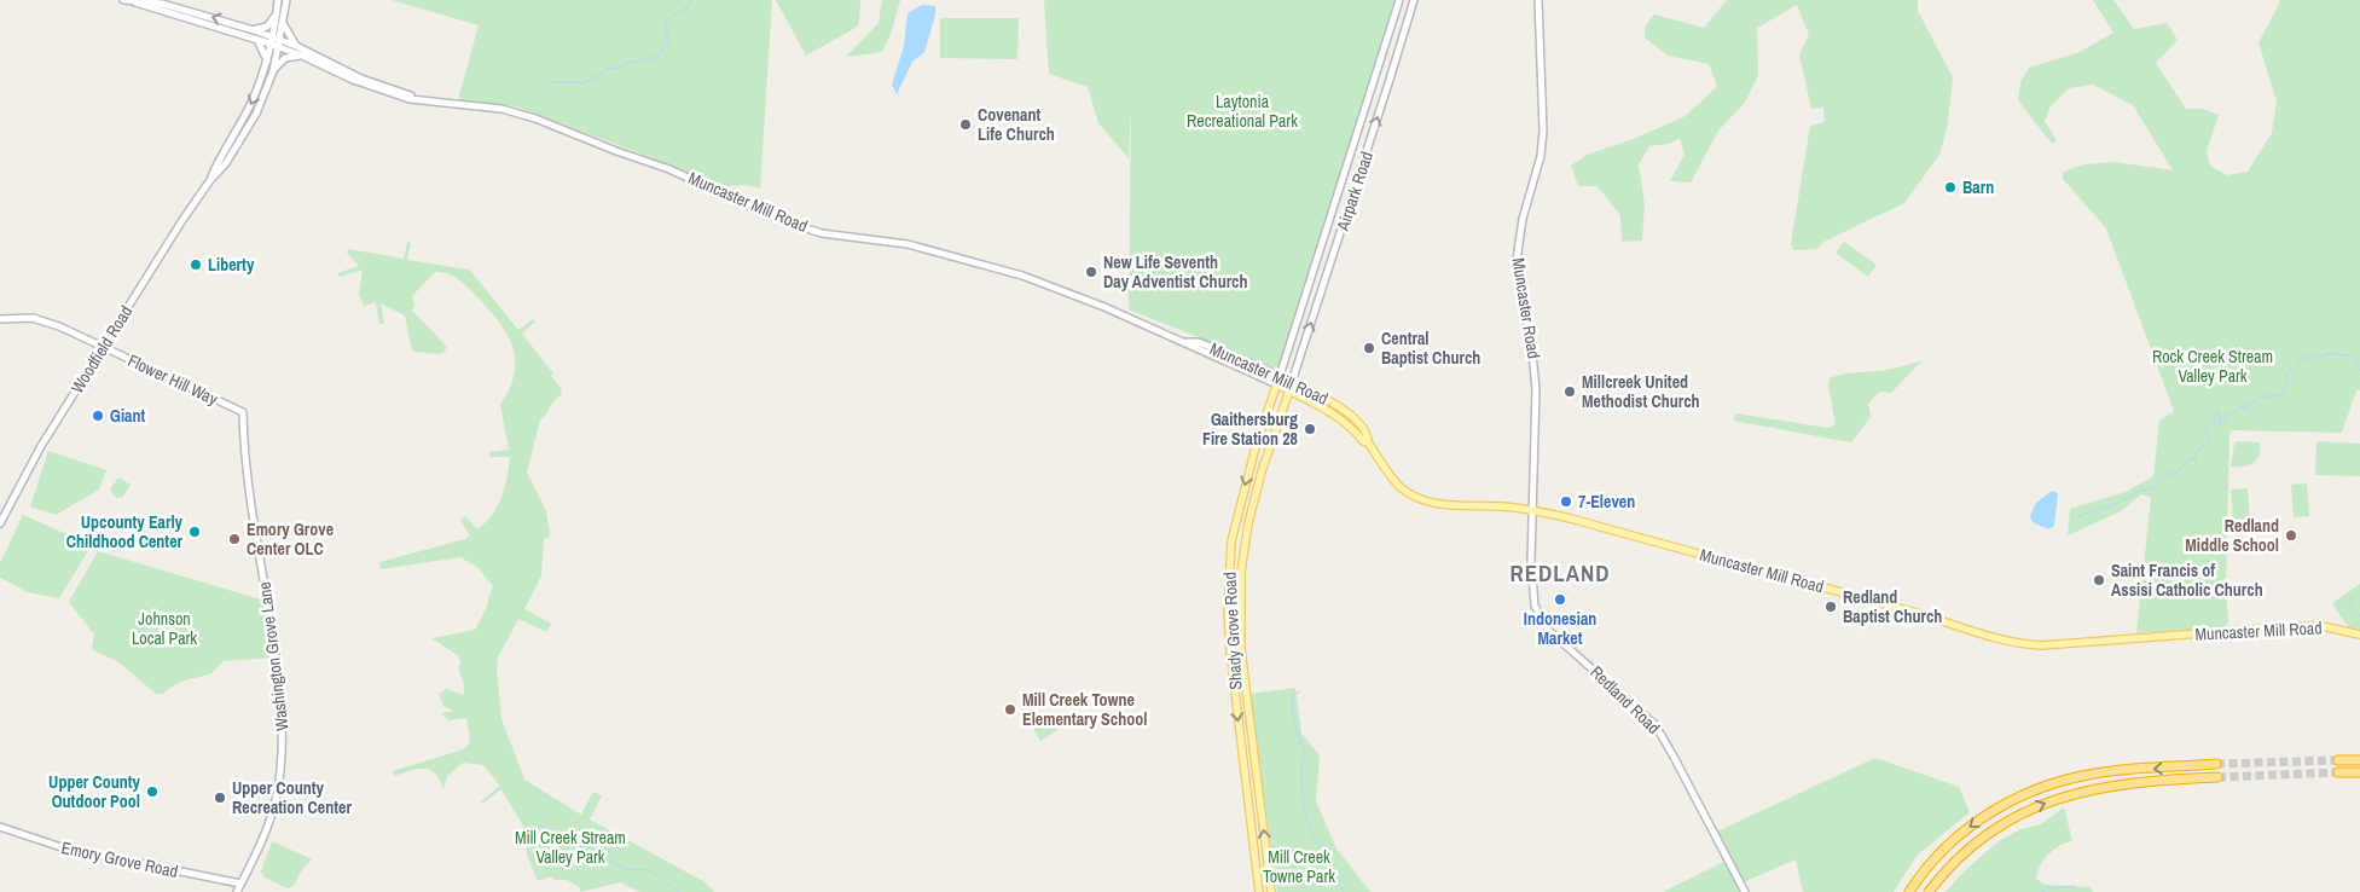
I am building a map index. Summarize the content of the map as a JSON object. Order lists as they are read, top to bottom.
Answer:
{
  "streets": {
    "main road": [
      "Airpark Road",
      "Muncaster Mill Road",
      "Muncaster Road",
      "Woodfield Road",
      "Flower Hill Way",
      "Shady Grove Road",
      "Washington Grove Lane",
      "Redland Road",
      "Emory Grove Road"
    ]
  },
  "crossings": [
    ["Airpark Road", "Muncaster Mill Road"],
    ["Airpark Road", "Shady Grove Road"],
    ["Muncaster Mill Road", "Muncaster Road"],
    ["Muncaster Mill Road", "Woodfield Road"],
    ["Muncaster Mill Road", "Shady Grove Road"],
    ["Muncaster Mill Road", "Redland Road"],
    ["Muncaster Road", "Redland Road"],
    ["Woodfield Road", "Flower Hill Way"],
    ["Flower Hill Way", "Washington Grove Lane"],
    ["Washington Grove Lane", "Emory Grove Road"]
  ],
  "districts": ["REDLAND"],
  "parks": [
    "Laytonia Recreational Park",
    "Rock Creek Stream Valley Park",
    "Johnson Local Park",
    "Mill Creek Stream Valley Park",
    "Mill Creek Towne Park"
  ],
  "places": [
    "Covenant Life Church",
    "Barn",
    "Liberty",
    "New Life Seventh Day Adventist Church",
    "Central Baptist Church",
    "Millcreek United Methodist Church",
    "Giant",
    "Gaithersburg Fire Station 28",
    "7-Eleven",
    "Upcounty Early Childhood Center",
    "Redland Middle School",
    "Emory Grove Center OLC",
    "Saint Francis of Assisi Catholic Church",
    "Indonesian Market",
    "Redland Baptist Church",
    "Mill Creek Towne Elementary School",
    "Upper County Outdoor Pool",
    "Upper County Recreation Center"
  ]
}
